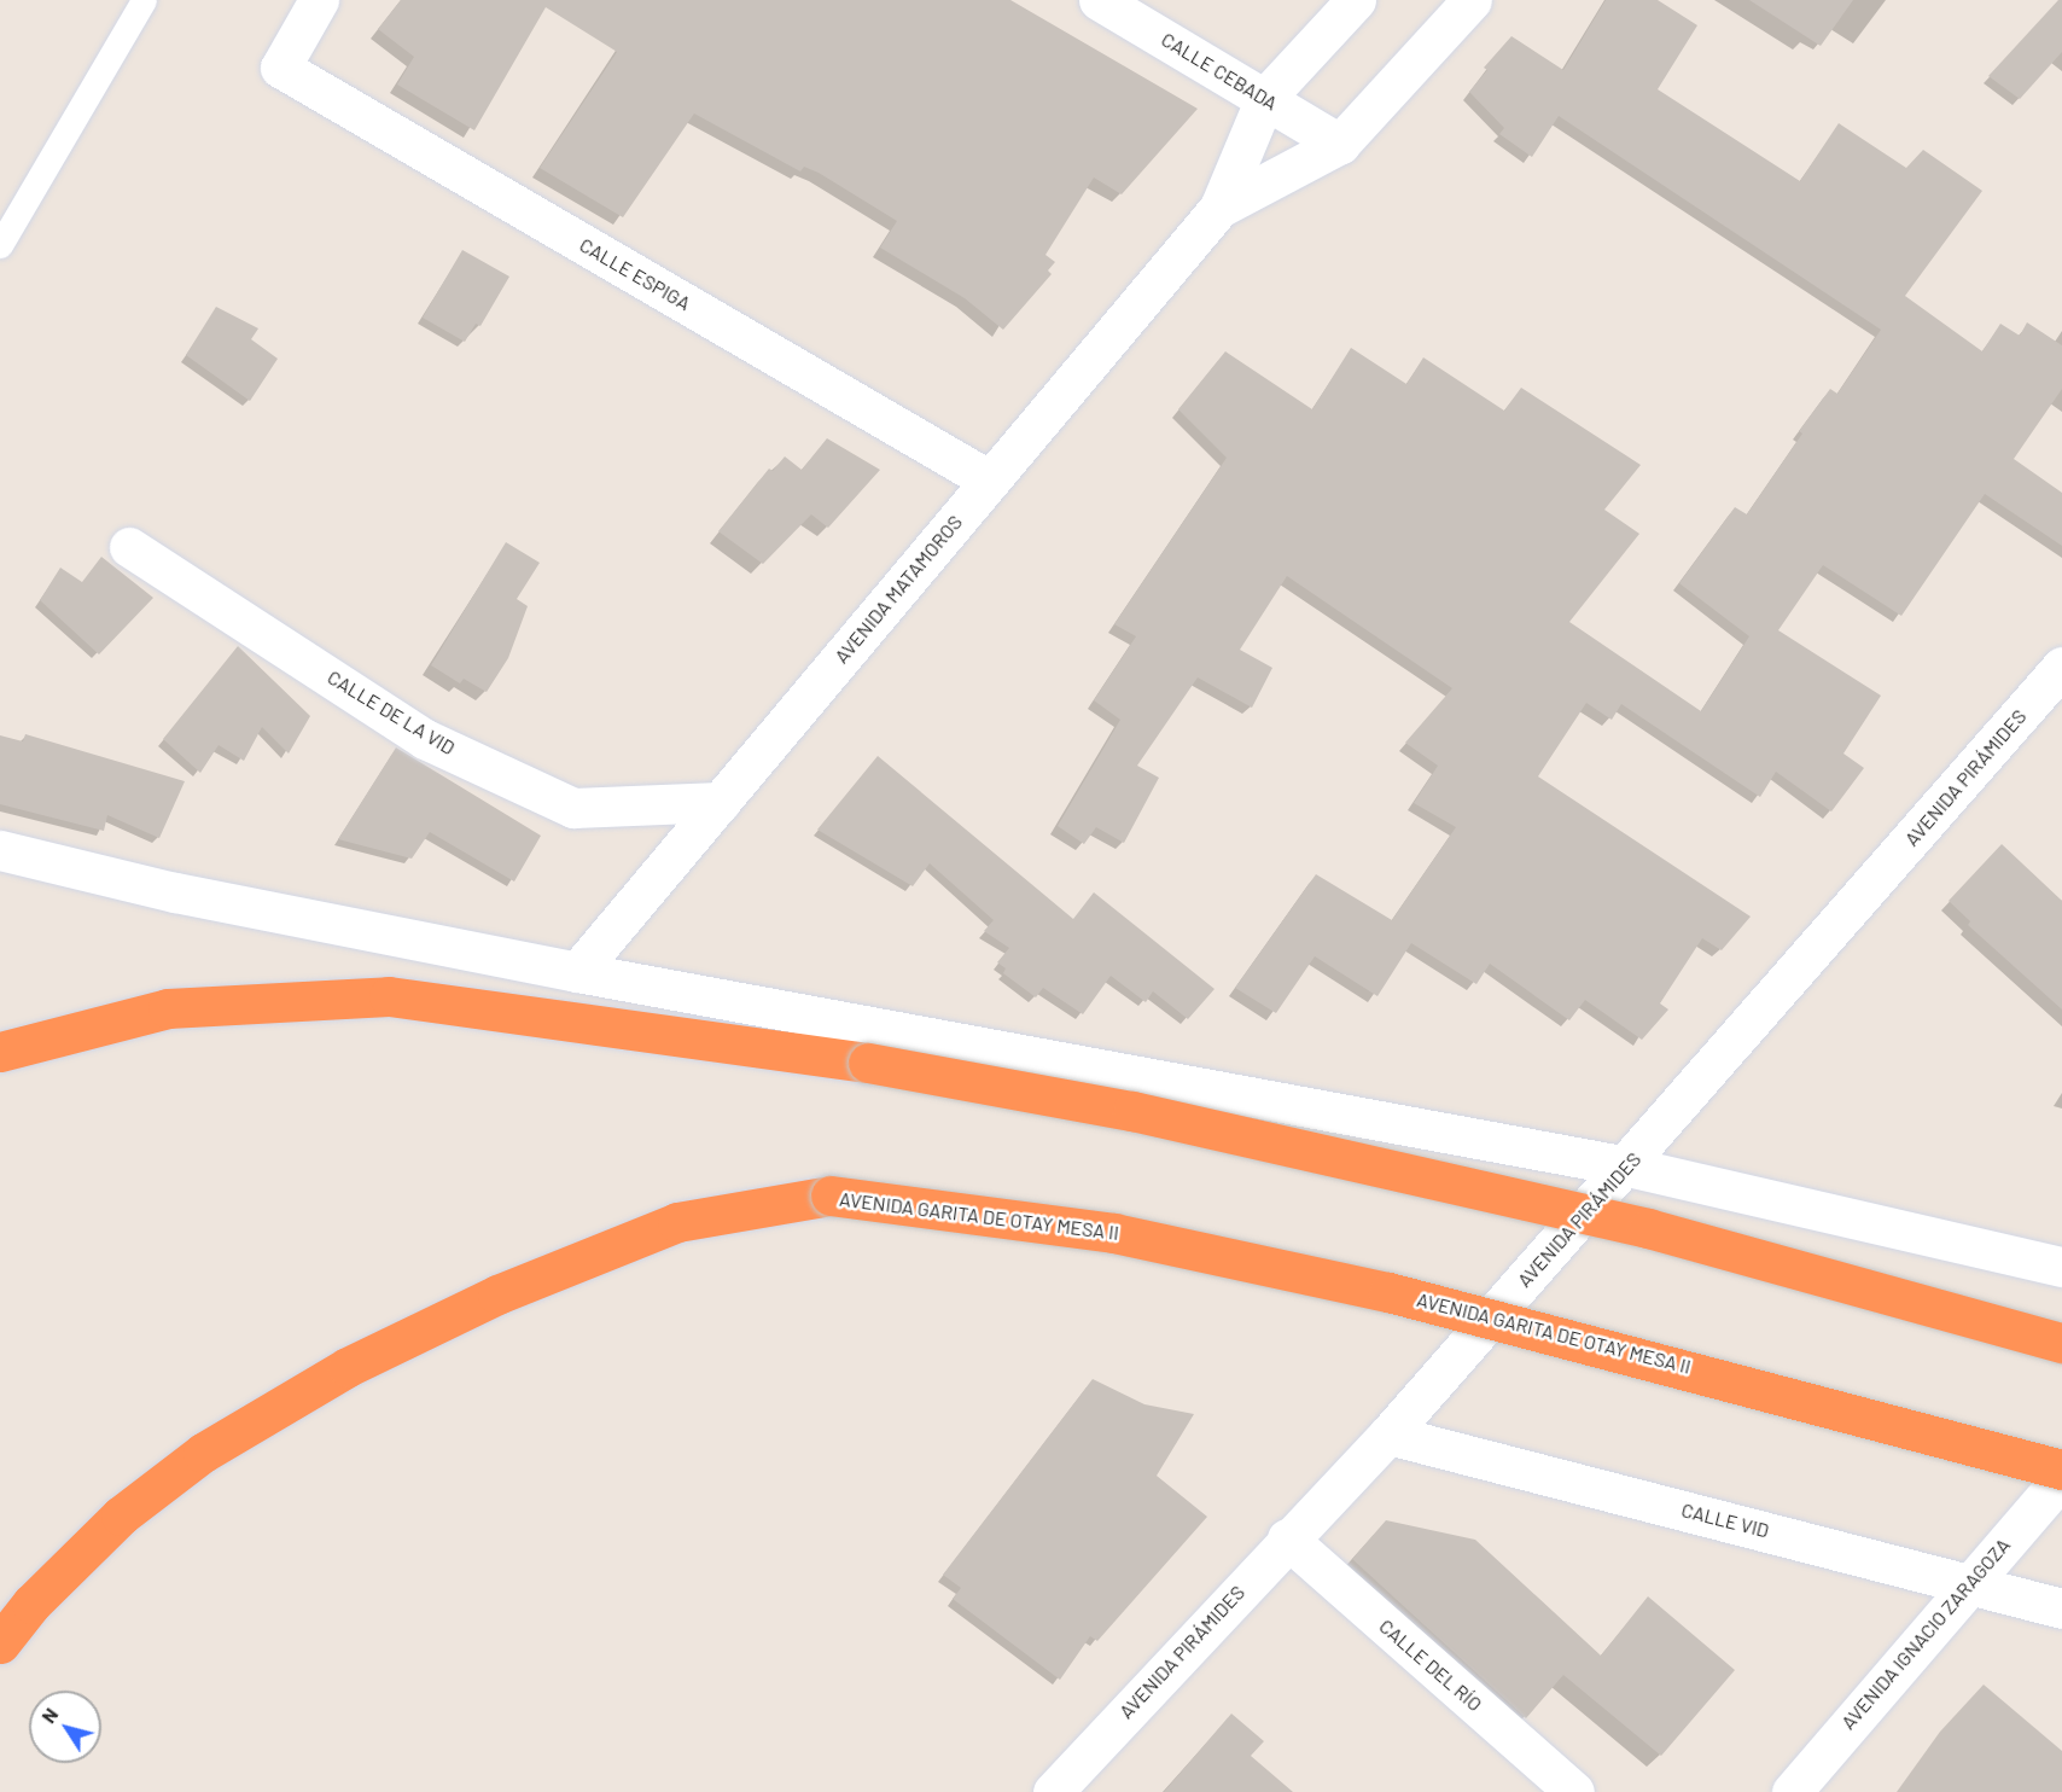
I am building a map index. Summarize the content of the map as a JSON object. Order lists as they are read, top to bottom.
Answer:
{
  "streets": {
    "highway": ["AVENIDA GARITA DE OTAY MESA II"],
    "street": [
      "CALLE CEBADA",
      "CALLE ESPIGA",
      "AVENIDA MATAMOROS",
      "CALLE DE LA VID",
      "AVENIDA PIRÁMIDES",
      "CALLE VID",
      "AVENIDA IGNACIO ZARAGOZA",
      "CALLE DEL RÍO"
    ]
  },
  "crossings": [
    ["CALLE CEBADA", "AVENIDA MATAMOROS"],
    ["CALLE ESPIGA", "AVENIDA MATAMOROS"],
    ["AVENIDA MATAMOROS", "CALLE DE LA VID"],
    ["AVENIDA PIRÁMIDES", "CALLE VID"],
    ["AVENIDA PIRÁMIDES", "CALLE DEL RÍO"],
    ["CALLE VID", "AVENIDA IGNACIO ZARAGOZA"]
  ],
  "north": "top left"
}
